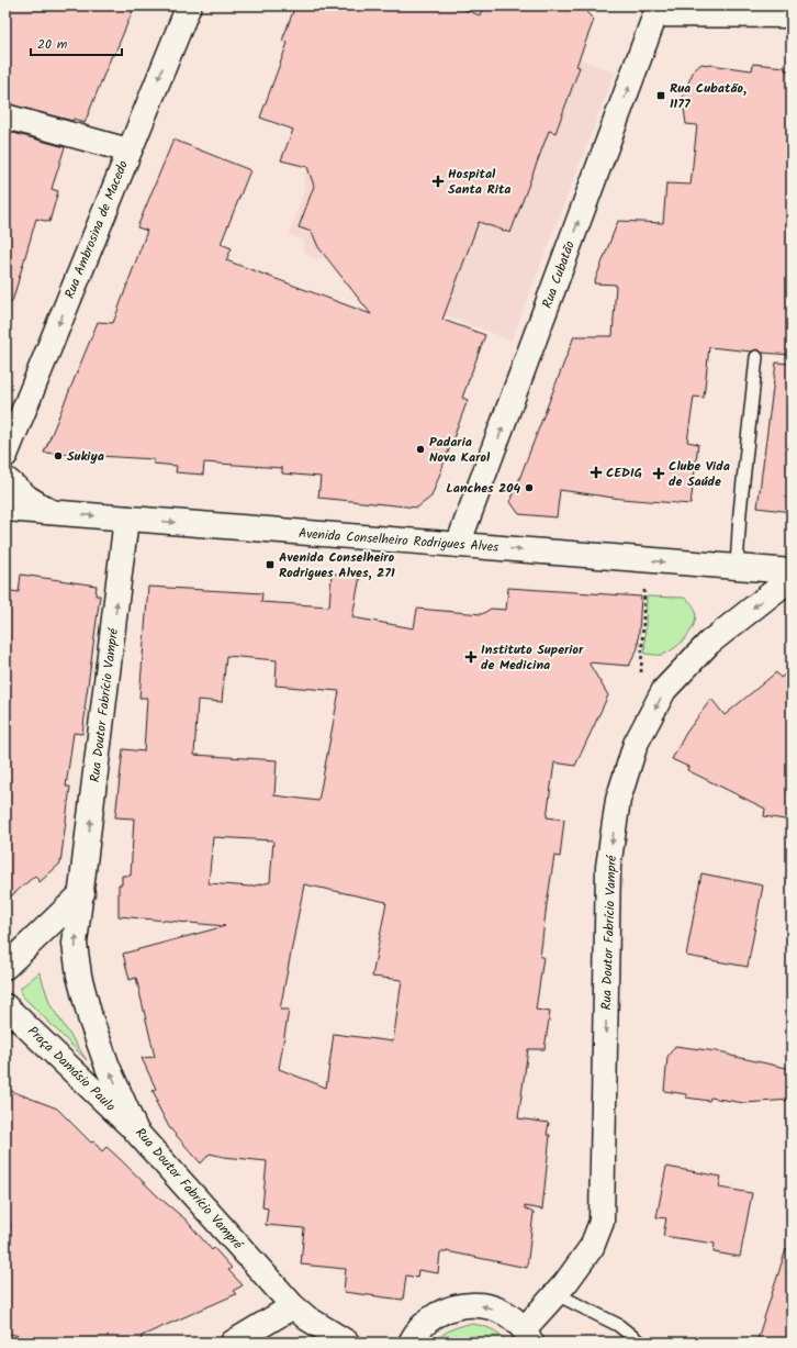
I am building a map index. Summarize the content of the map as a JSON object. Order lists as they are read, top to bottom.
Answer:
{
  "streets": {
    "street": [
      "Rua Ambrosina de Macedo",
      "Rua Cubatão",
      "Avenida Conselheiro Rodrigues Alves",
      "Rua Doutor Fabrício Vampré",
      "Praça Damásio Paulo"
    ]
  },
  "crossings": [
    ["Rua Cubatão", "Avenida Conselheiro Rodrigues Alves"],
    ["Avenida Conselheiro Rodrigues Alves", "Rua Doutor Fabrício Vampré"],
    ["Rua Doutor Fabrício Vampré", "Praça Damásio Paulo"]
  ],
  "one_way": ["Rua Ambrosina de Macedo", "Rua Cubatão", "Avenida Conselheiro Rodrigues Alves"],
  "places": {
    "transit": ["Rua Cubatão, 1177", "Avenida Conselheiro Rodrigues Alves, 271"],
    "health": [
      "Hospital Santa Rita",
      "CEDIG",
      "Clube Vida de Saúde",
      "Instituto Superior de Medicina"
    ],
    "other": ["Padaria Nova Karol", "Sukiya", "Lanches 204"]
  },
  "scale_bar": "20 m"
}
